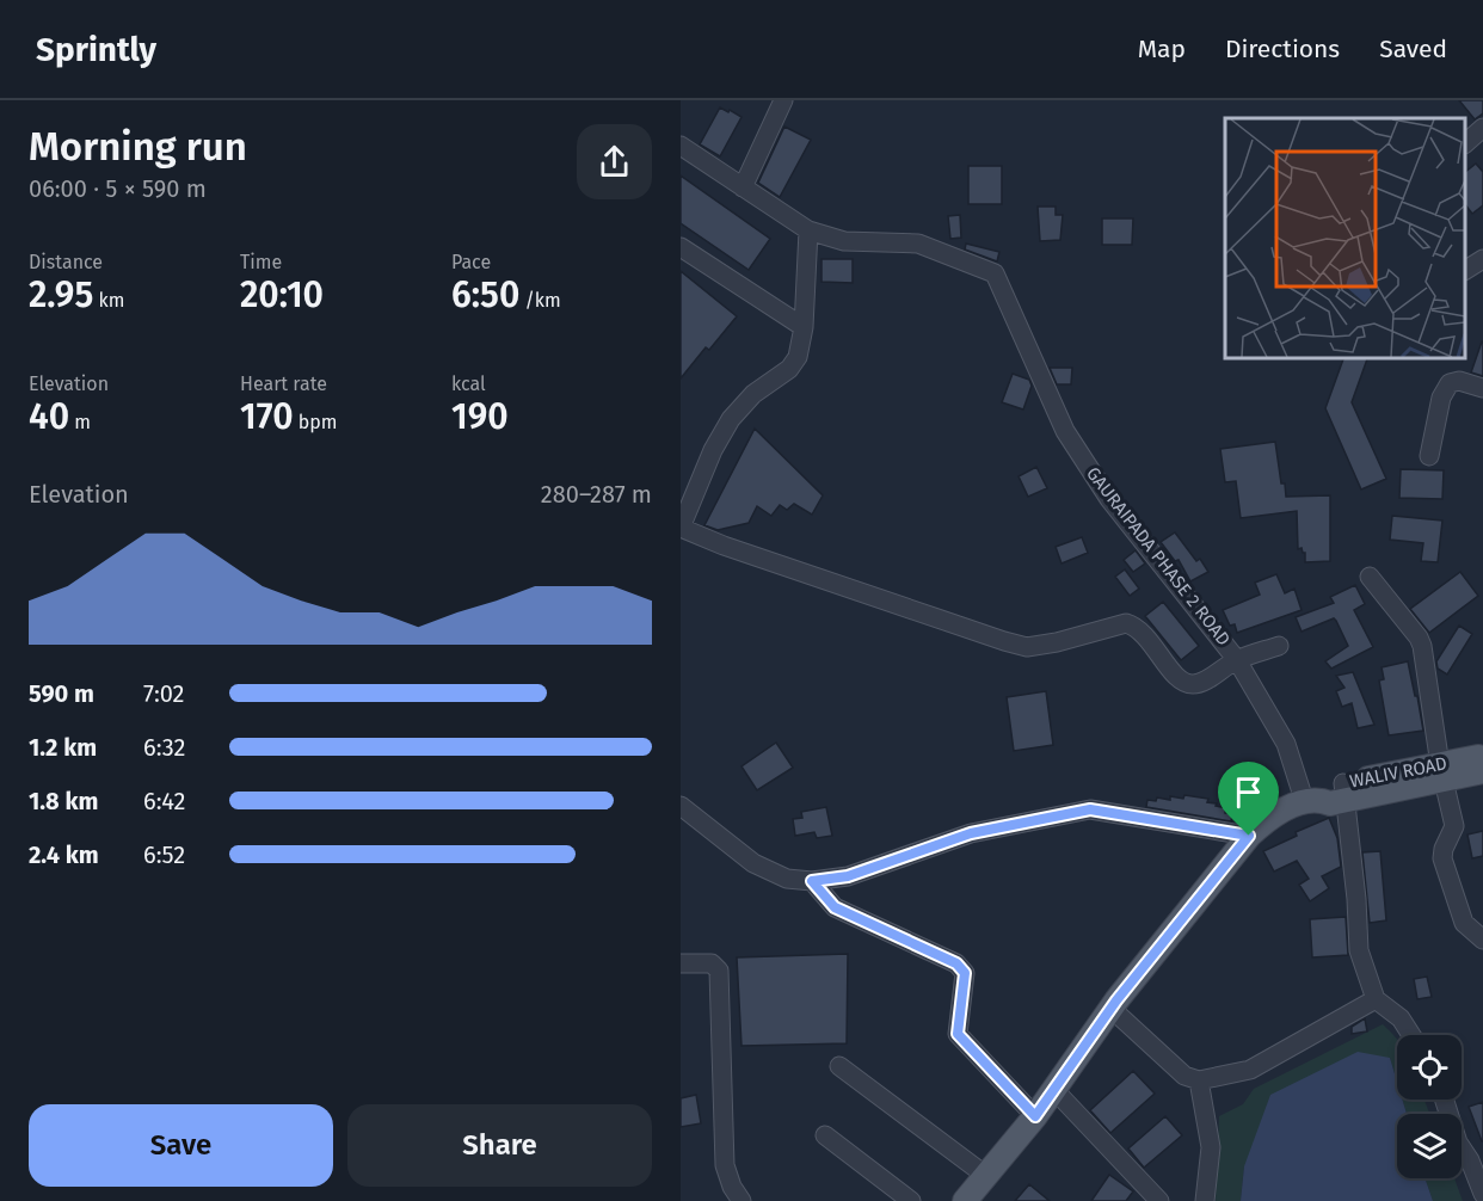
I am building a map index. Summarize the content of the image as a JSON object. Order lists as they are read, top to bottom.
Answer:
{
  "streets": {
    "main road": ["WALIV ROAD"],
    "street": ["GAURAIPADA PHASE 2 ROAD"]
  },
  "crossings": [
    ["GAURAIPADA PHASE 2 ROAD", "WALIV ROAD"]
  ],
  "page": {
    "header": "Sprintly",
    "nav": ["Map", "Directions", "Saved"],
    "heading": ["Morning run", "06:00 · 5 × 590 m"],
    "stats": [
      ["Distance", "2.95 km"],
      ["Time", "20:10"],
      ["Pace", "6:50 /km"],
      ["Elevation", "40 m"],
      ["Heart rate", "170 bpm"],
      ["kcal", "190"]
    ],
    "chart": ["Elevation", "280–287 m"],
    "list": [
      {
        "name": "590 m",
        "note": "7:02"
      },
      {
        "name": "1.2 km",
        "note": "6:32"
      },
      {
        "name": "1.8 km",
        "note": "6:42"
      },
      {
        "name": "2.4 km",
        "note": "6:52"
      }
    ],
    "buttons": ["Save", "Share"]
  }
}
